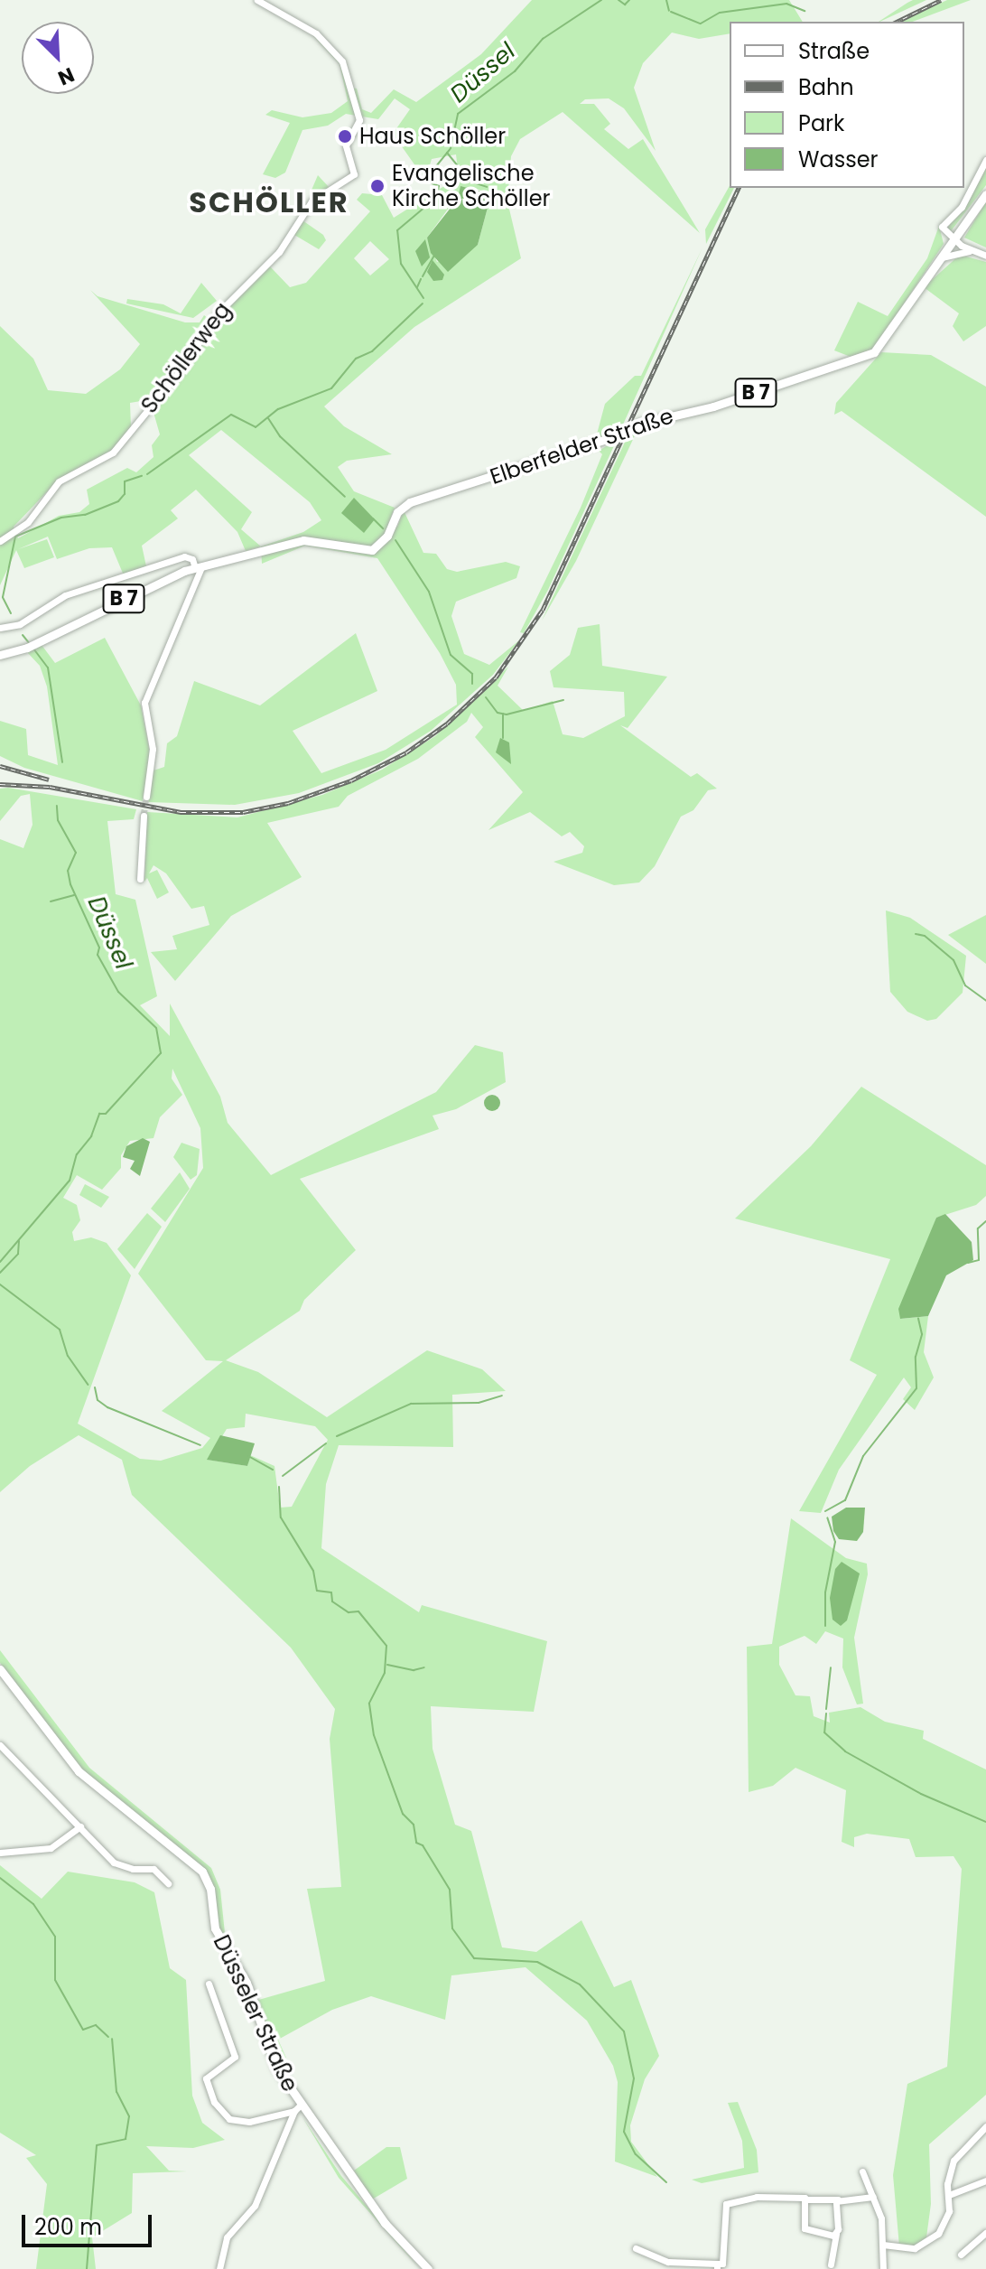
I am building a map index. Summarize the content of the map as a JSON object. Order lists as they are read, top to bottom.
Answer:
{
  "streets": {
    "main road": ["B 7", "Elberfelder Straße", "Düsseler Straße"],
    "street": ["Schöllerweg"]
  },
  "crossings": [
    ["B 7", "Elberfelder Straße"]
  ],
  "districts": ["SCHÖLLER"],
  "water": ["Düssel"],
  "places": ["Haus Schöller", "Evangelische Kirche Schöller"],
  "legend": [
    "Straße",
    "Bahn",
    "Park",
    "Wasser"
  ],
  "scale_bar": "200 m",
  "north": "bottom right"
}
